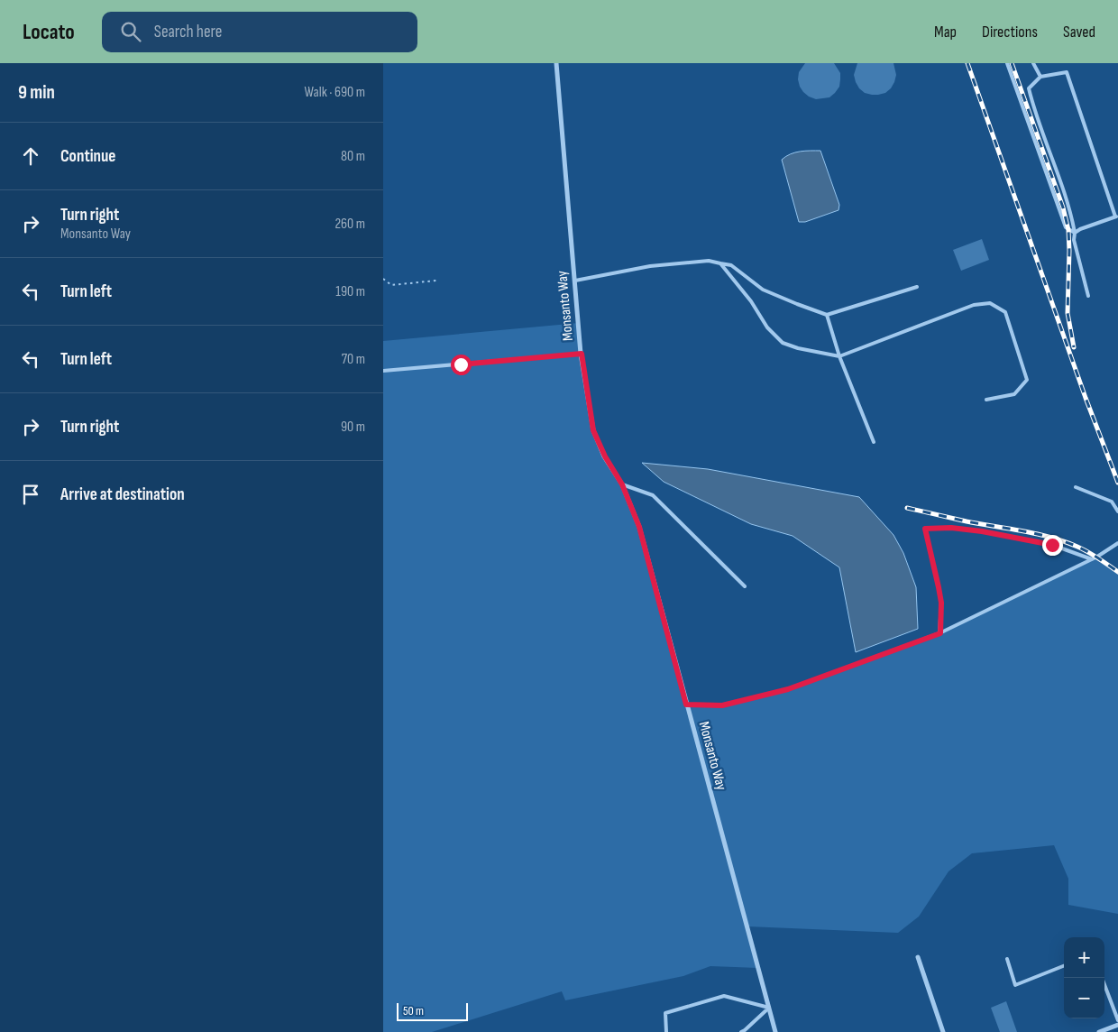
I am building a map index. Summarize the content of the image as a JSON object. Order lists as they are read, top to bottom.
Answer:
{
  "streets": {
    "street": ["Monsanto Way"]
  },
  "scale_bar": "50 m",
  "page": {
    "header": "Locato",
    "search": "Search here",
    "nav": ["Map", "Directions", "Saved"],
    "heading": ["9 min", "Walk · 690 m"],
    "list": [
      ["Continue", "80 m"],
      ["Turn right", "Monsanto Way", "260 m"],
      ["Turn left", "190 m"],
      ["Turn left", "70 m"],
      ["Turn right", "90 m"],
      "Arrive at destination"
    ],
    "map_buttons": ["+", "−"],
    "scale": "50 m"
  }
}
